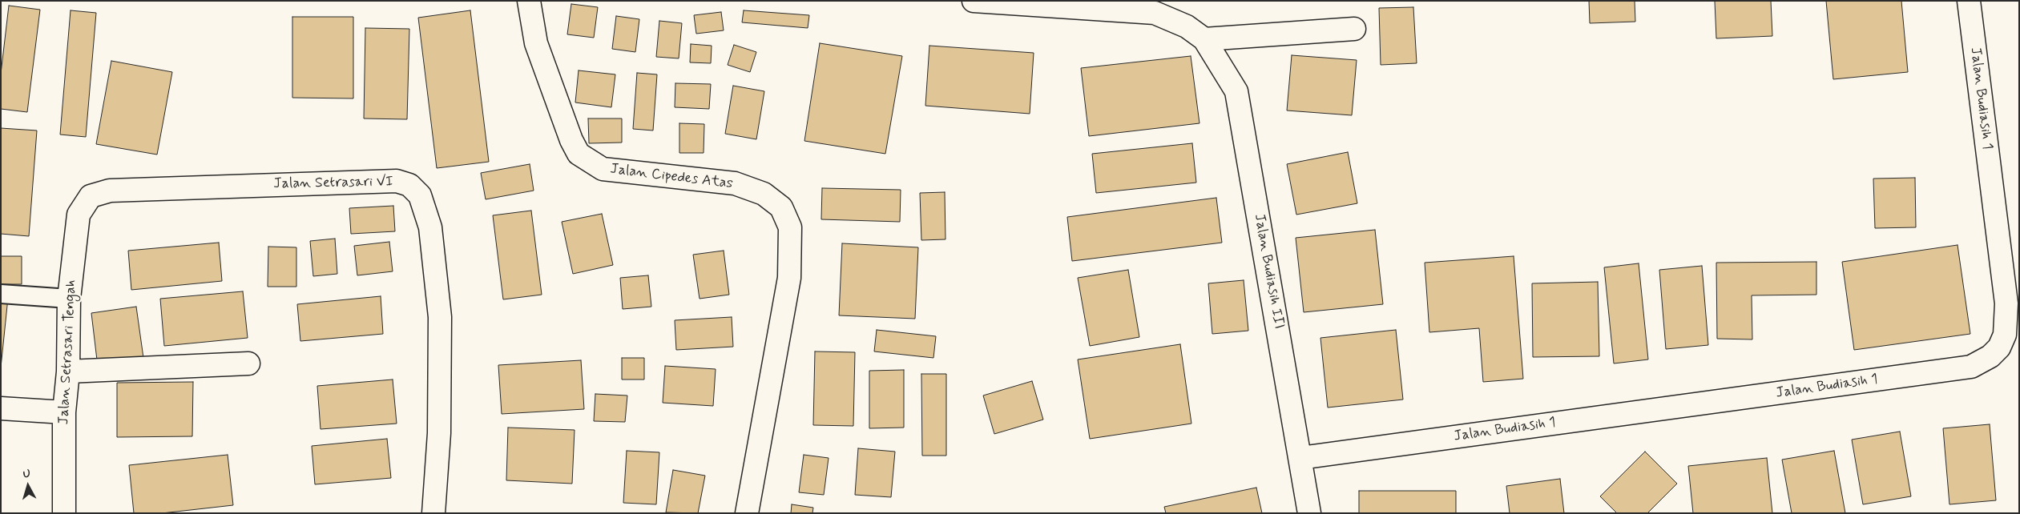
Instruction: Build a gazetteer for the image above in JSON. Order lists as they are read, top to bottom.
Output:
{
  "streets": {
    "street": [
      "Jalan Budiasih 1",
      "Jalan Cipedes Atas",
      "Jalan Setrasari VI",
      "Jalan Budiasih III",
      "Jalan Setrasari Tengah"
    ]
  },
  "crossings": [
    ["Jalan Budiasih 1", "Jalan Budiasih III"],
    ["Jalan Setrasari VI", "Jalan Setrasari Tengah"]
  ],
  "north": "top"
}
